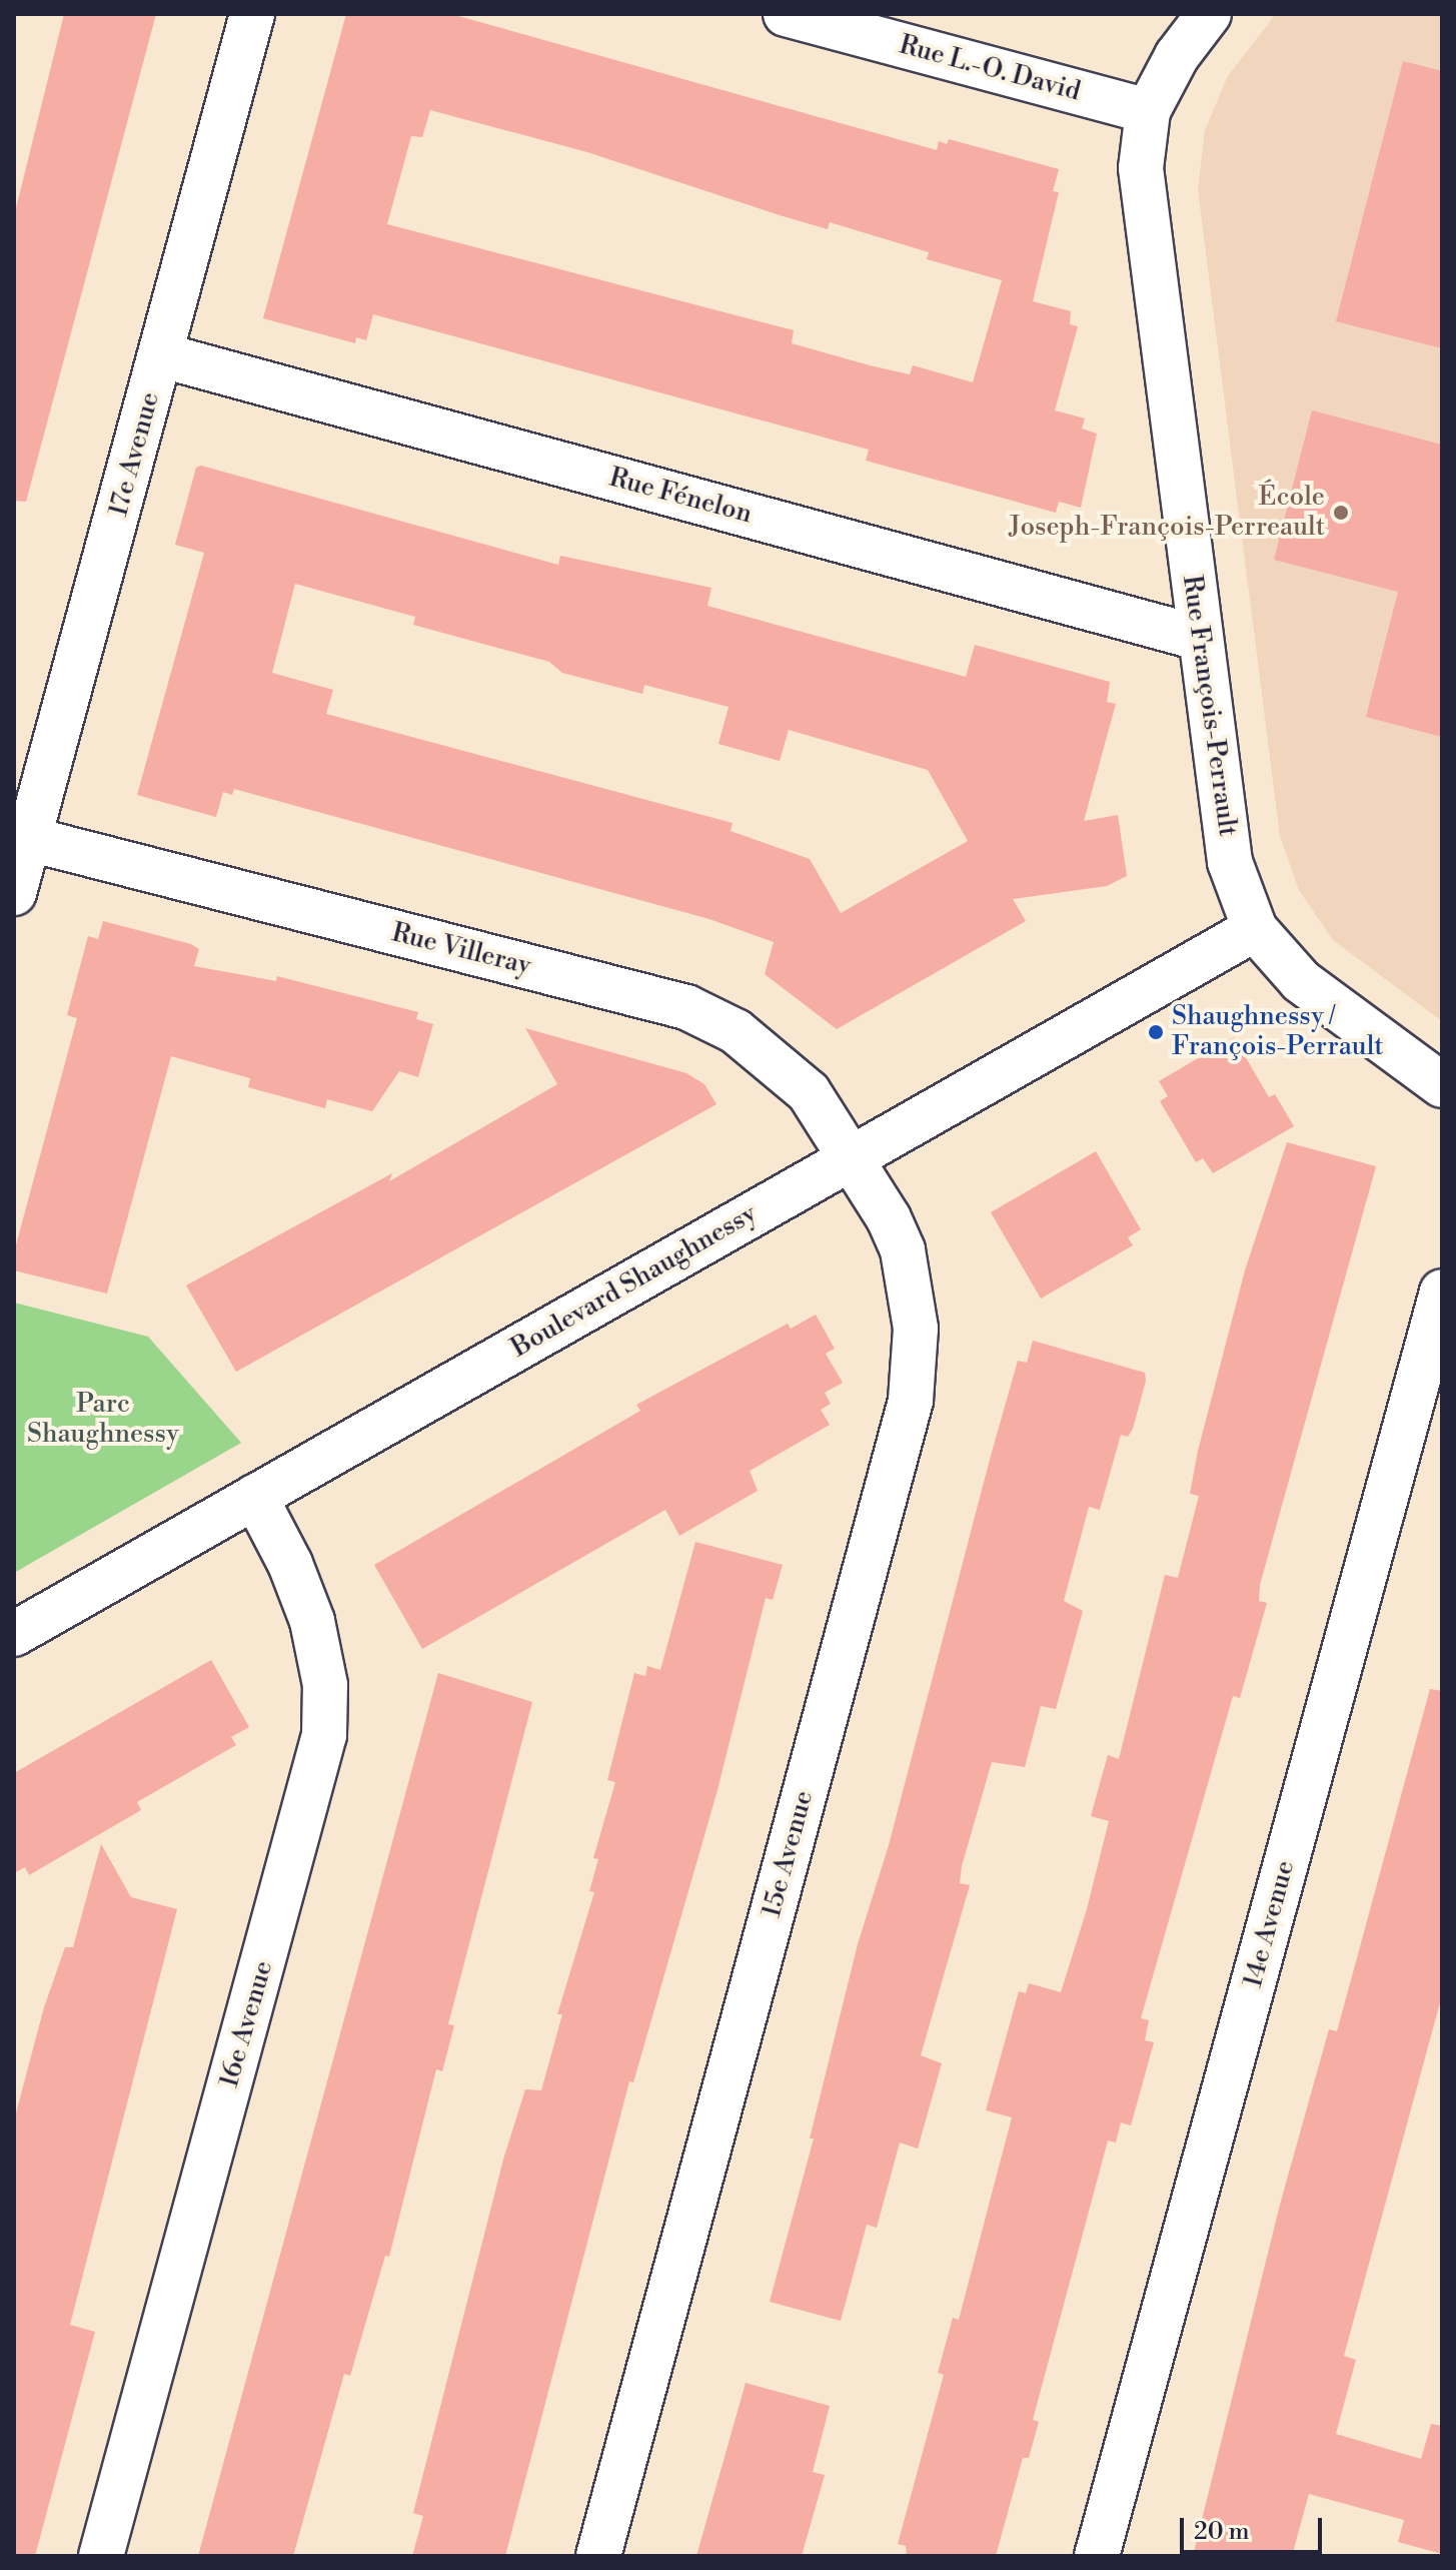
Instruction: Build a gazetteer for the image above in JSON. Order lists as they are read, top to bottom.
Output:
{
  "streets": {
    "street": [
      "Rue L.-O. David",
      "17e Avenue",
      "Rue Fénelon",
      "Rue François-Perrault",
      "Rue Villeray",
      "Boulevard Shaughnessy",
      "15e Avenue",
      "14e Avenue",
      "16e Avenue"
    ]
  },
  "crossings": [
    ["Rue L.-O. David", "Rue François-Perrault"],
    ["17e Avenue", "Rue Fénelon"],
    ["17e Avenue", "Rue Villeray"],
    ["Rue Fénelon", "Rue François-Perrault"],
    ["Rue François-Perrault", "Boulevard Shaughnessy"],
    ["Rue Villeray", "Boulevard Shaughnessy"],
    ["Rue Villeray", "15e Avenue"],
    ["Boulevard Shaughnessy", "15e Avenue"],
    ["Boulevard Shaughnessy", "16e Avenue"]
  ],
  "parks": ["Parc Shaughnessy"],
  "places": ["École Joseph-François-Perreault", "Shaughnessy / François-Perrault"],
  "scale_bar": "20 m"
}
